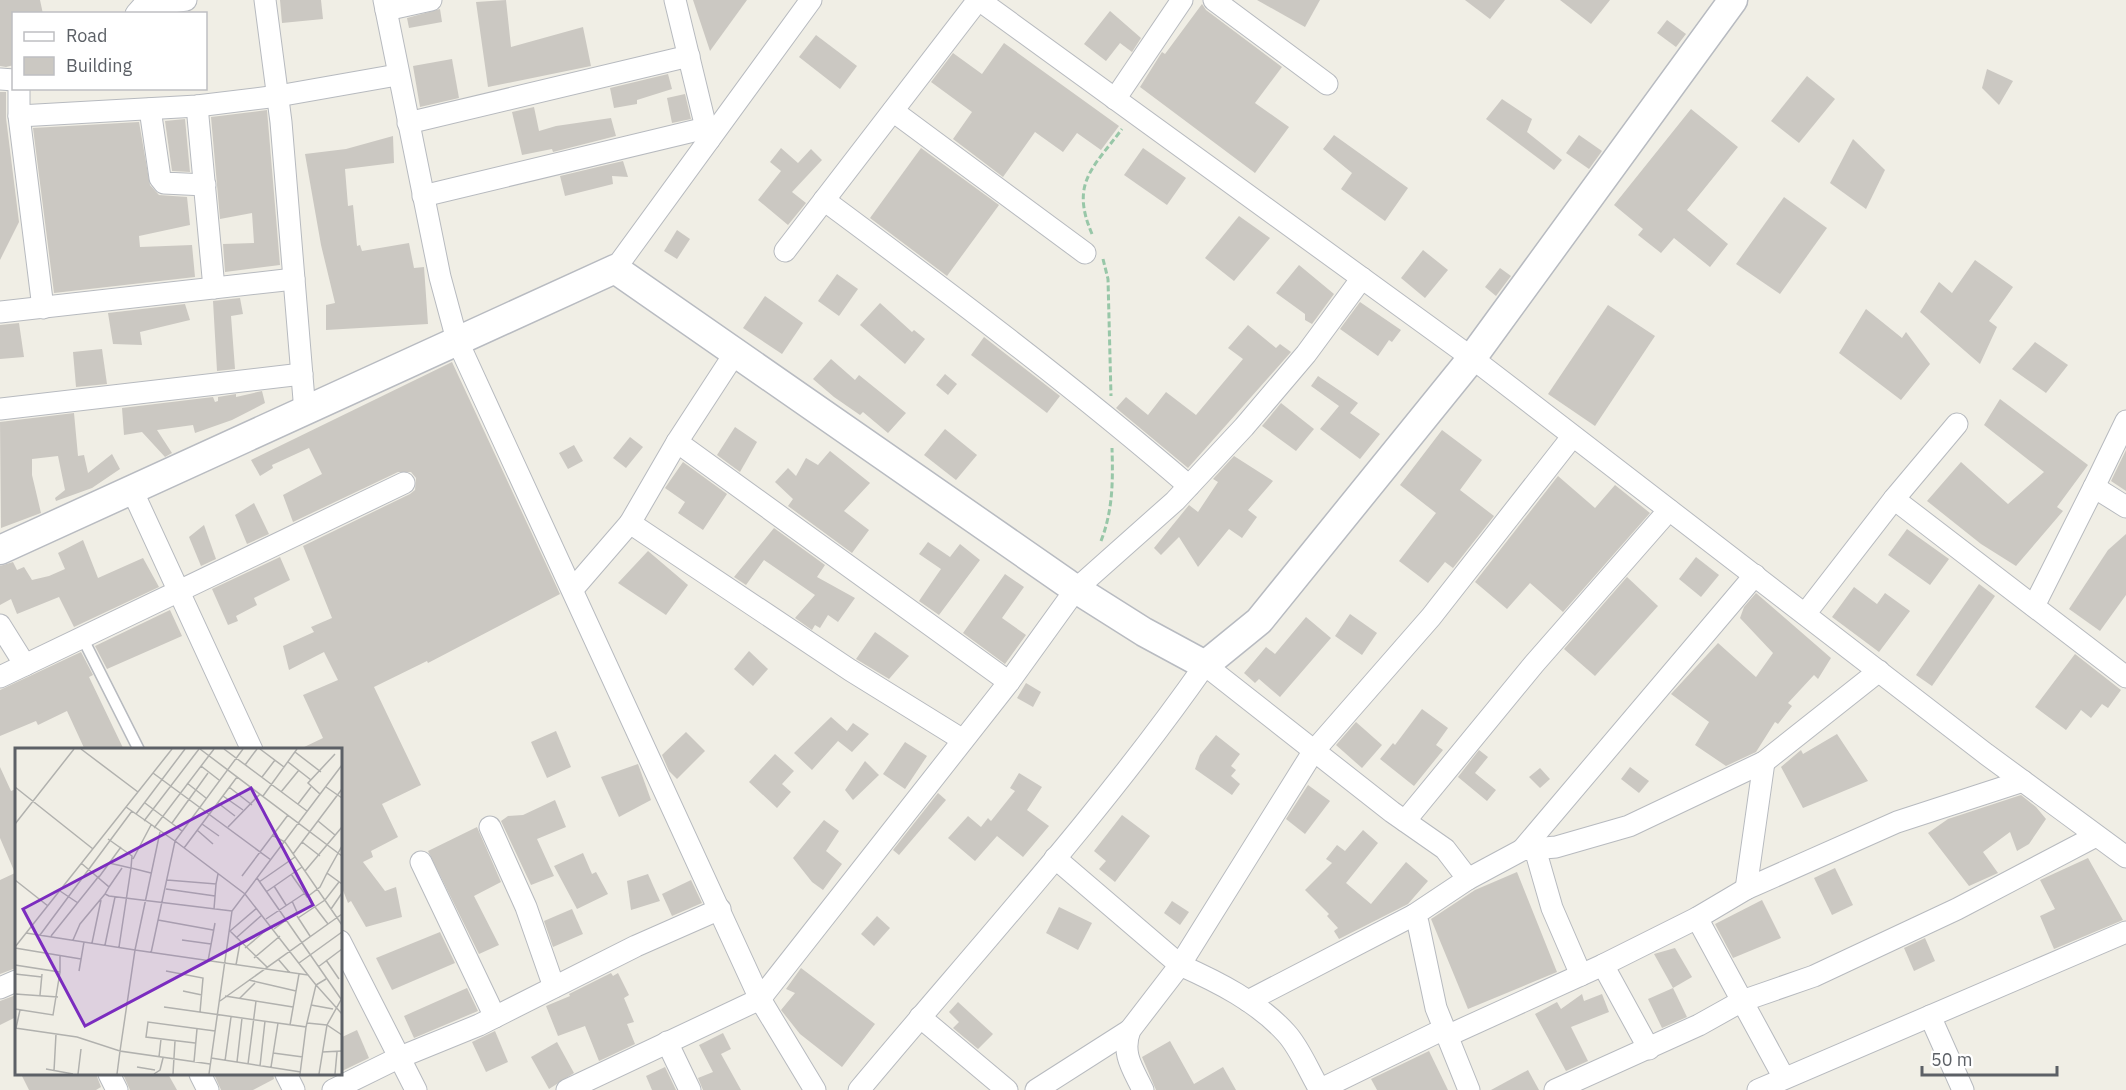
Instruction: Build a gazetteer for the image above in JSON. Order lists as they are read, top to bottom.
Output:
{
  "legend": ["Road", "Building"],
  "scale_bar": "50 m"
}
